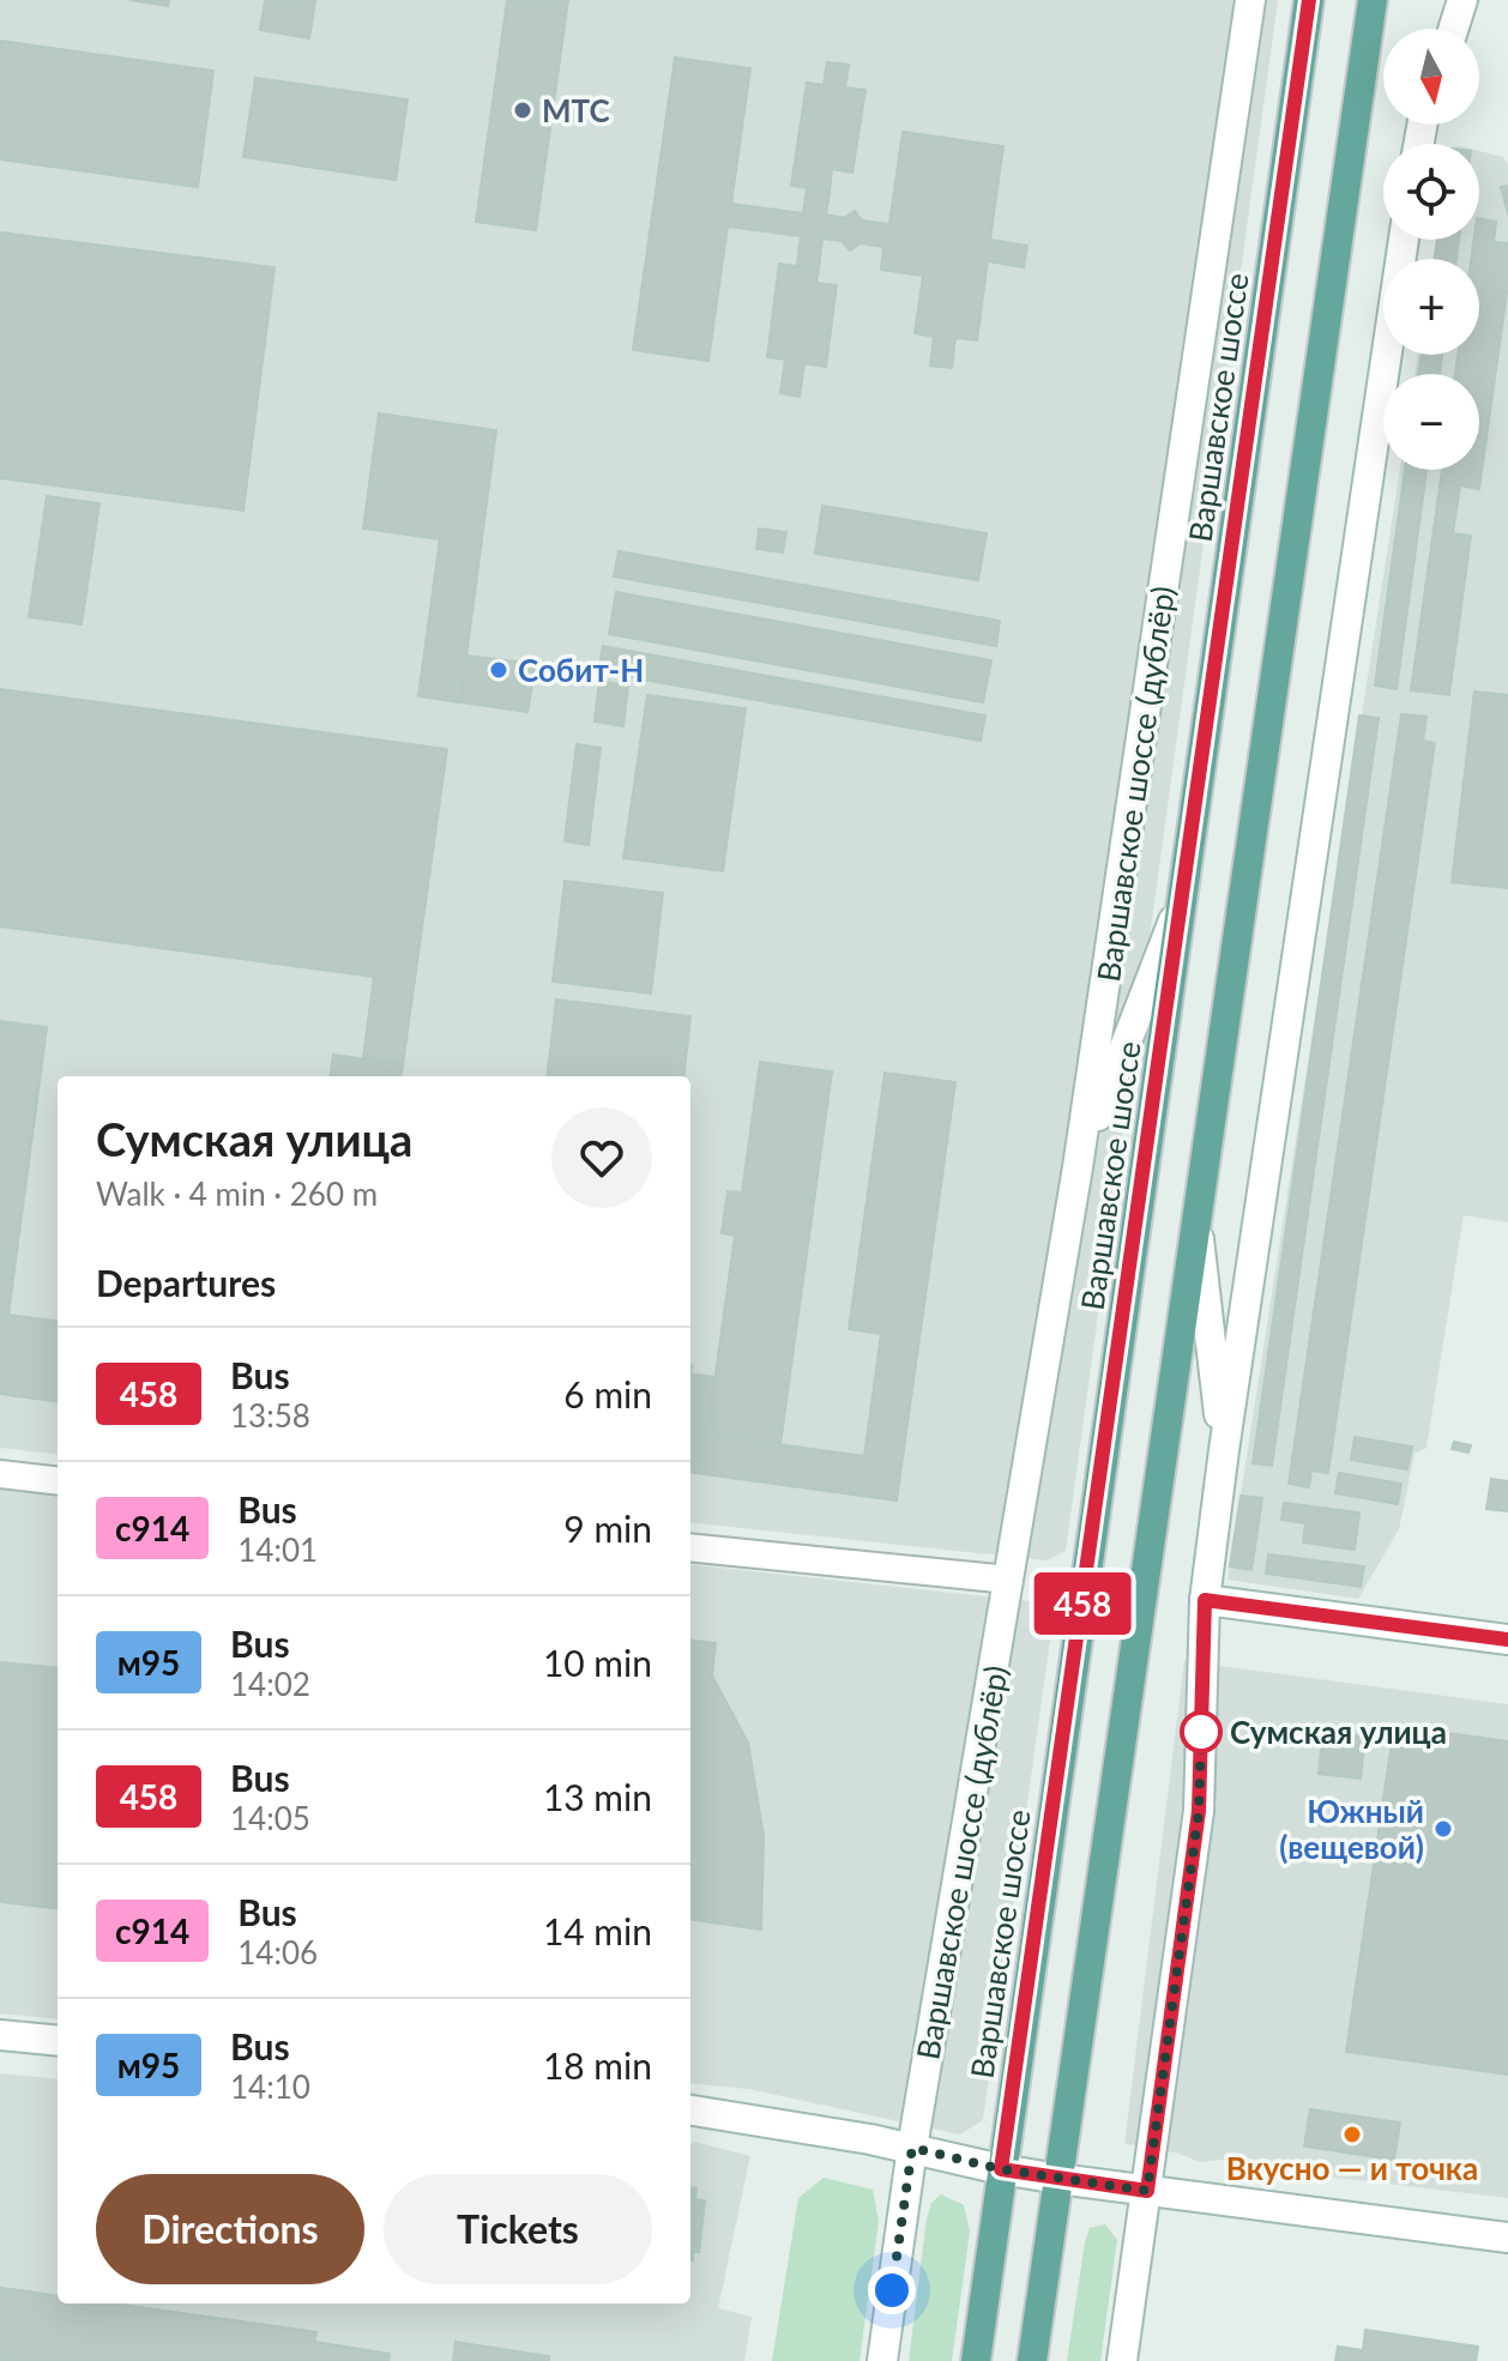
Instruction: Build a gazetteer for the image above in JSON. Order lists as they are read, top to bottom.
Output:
{
  "streets": {
    "main road": ["Варшавское шоссе", "Варшавское шоссе (дублёр)"]
  },
  "places": [
    "МТС",
    "Собит-Н",
    "Сумская улица",
    "Южный (вещевой)",
    "Вкусно — и точка"
  ],
  "lines": ["bus line 458"],
  "north": "bottom",
  "page": {
    "on_map": "458",
    "map_buttons": ["+", "−"],
    "heading": [
      ["Сумская улица", "Walk · 4 min · 260 m"],
      "Departures"
    ],
    "list": [
      {
        "mark": "458",
        "name": "Bus",
        "note": "13:58",
        "value": "6 min"
      },
      {
        "mark": "с914",
        "name": "Bus",
        "note": "14:01",
        "value": "9 min"
      },
      {
        "mark": "м95",
        "name": "Bus",
        "note": "14:02",
        "value": "10 min"
      },
      {
        "mark": "458",
        "name": "Bus",
        "note": "14:05",
        "value": "13 min"
      },
      {
        "mark": "с914",
        "name": "Bus",
        "note": "14:06",
        "value": "14 min"
      },
      {
        "mark": "м95",
        "name": "Bus",
        "note": "14:10",
        "value": "18 min"
      }
    ],
    "buttons": ["Directions", "Tickets"]
  }
}
